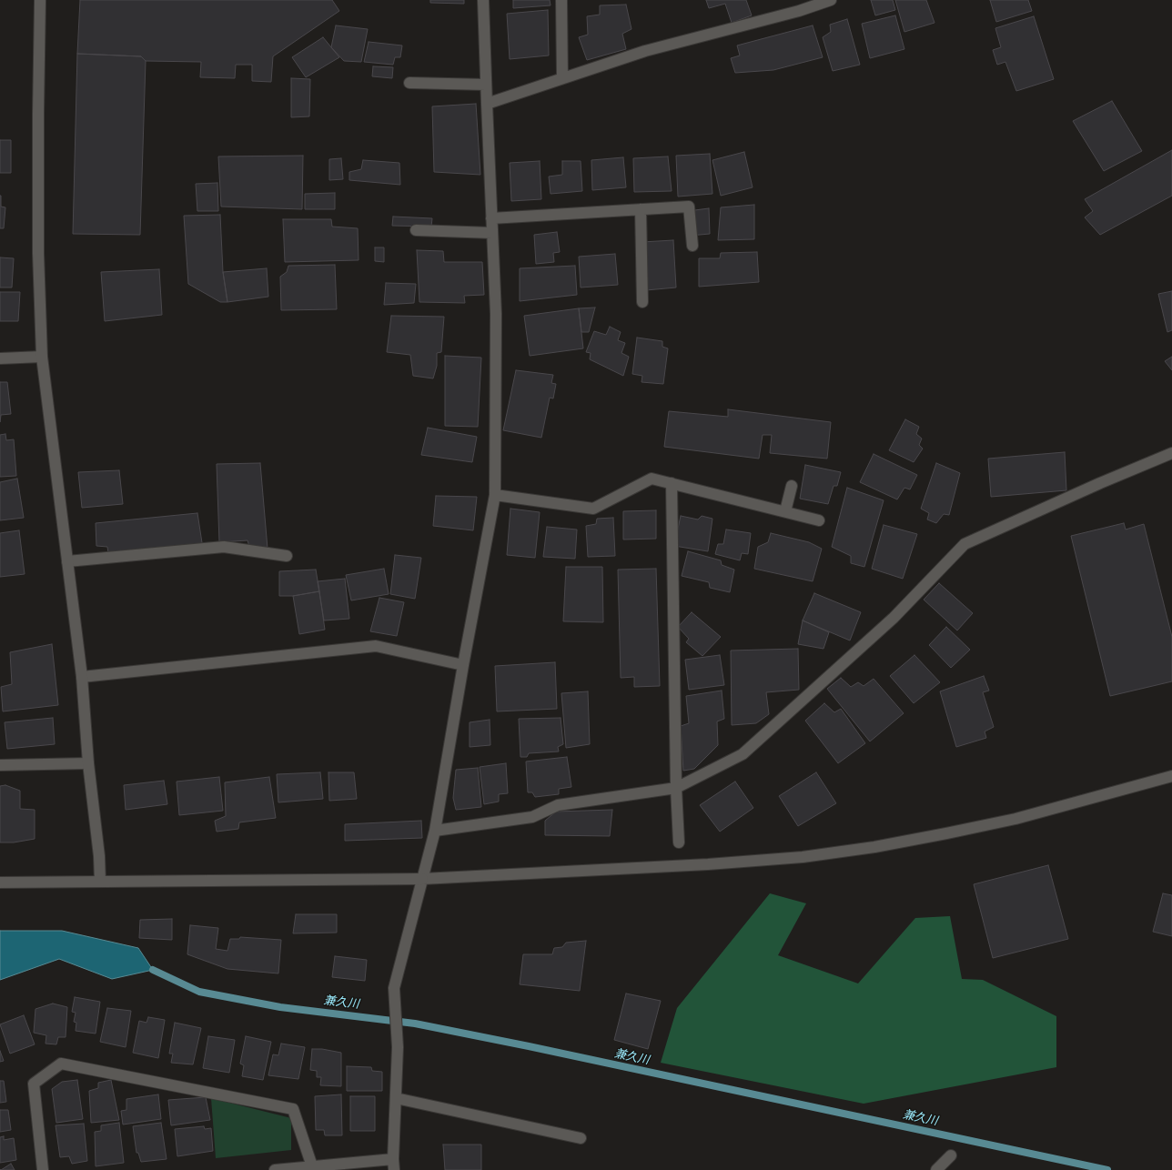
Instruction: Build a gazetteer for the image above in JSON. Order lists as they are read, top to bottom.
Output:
{
  "water": ["兼久川"]
}
